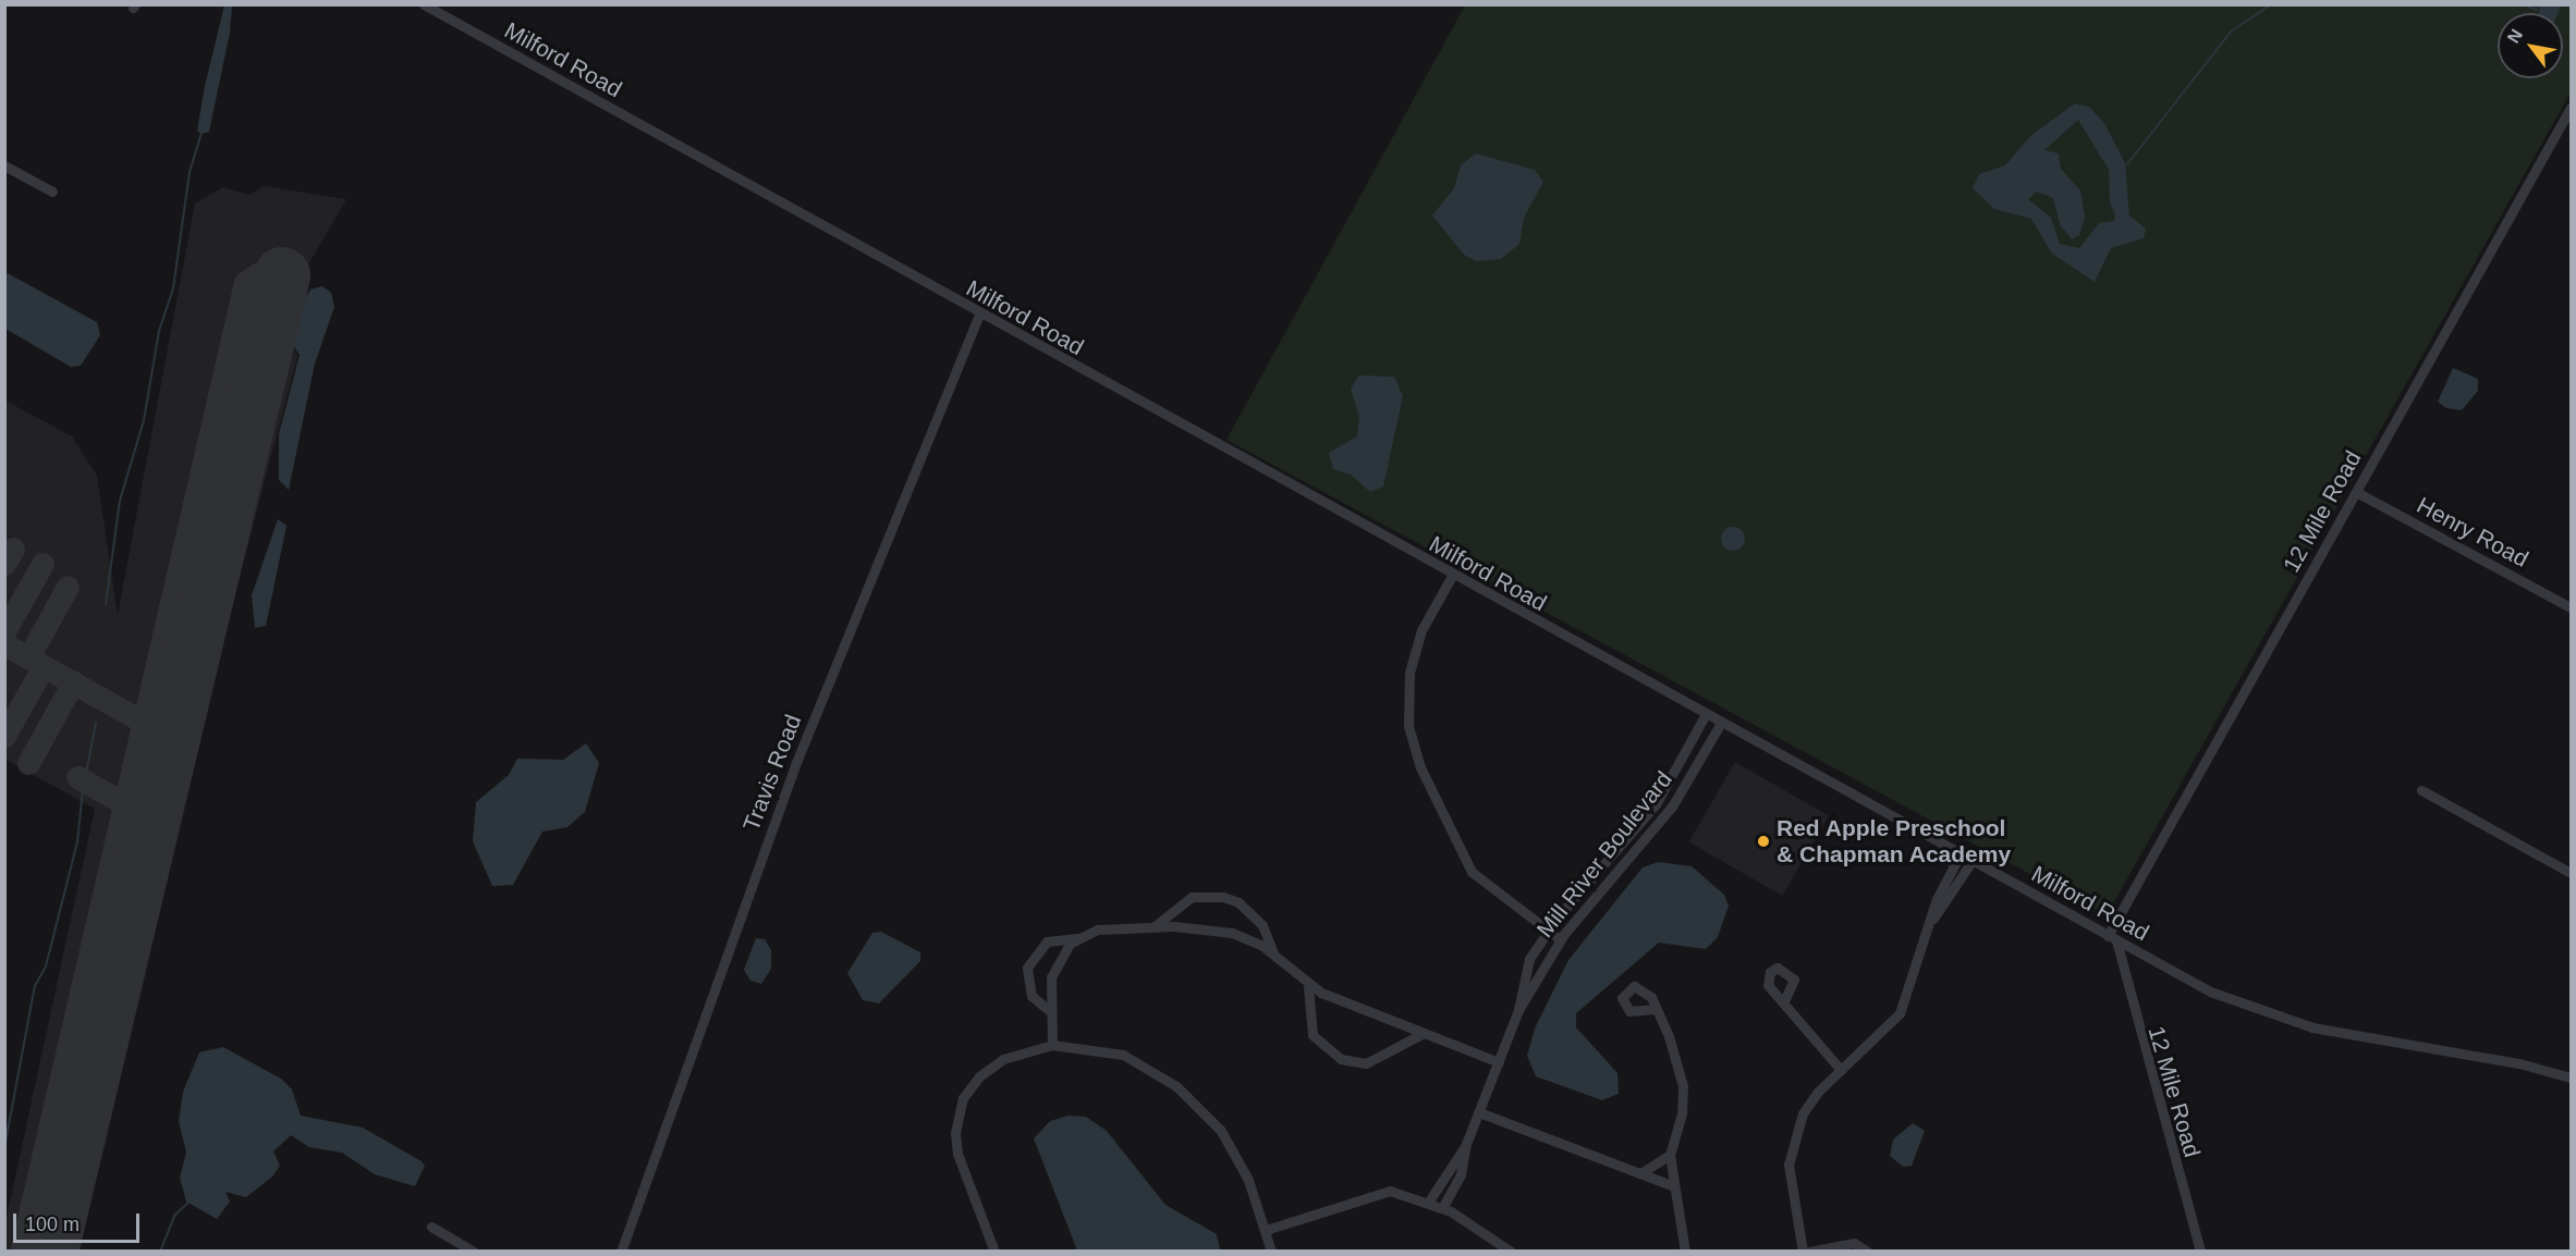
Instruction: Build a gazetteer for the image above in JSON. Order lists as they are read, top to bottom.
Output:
{
  "streets": {
    "street": [
      "Milford Road",
      "12 Mile Road",
      "Henry Road",
      "Travis Road",
      "Mill River Boulevard"
    ]
  },
  "crossings": [
    ["Milford Road", "12 Mile Road"],
    ["Milford Road", "Travis Road"],
    ["Milford Road", "Mill River Boulevard"],
    ["12 Mile Road", "Henry Road"]
  ],
  "places": ["Red Apple Preschool & Chapman Academy"],
  "scale_bar": "100 m",
  "north": "top left"
}
